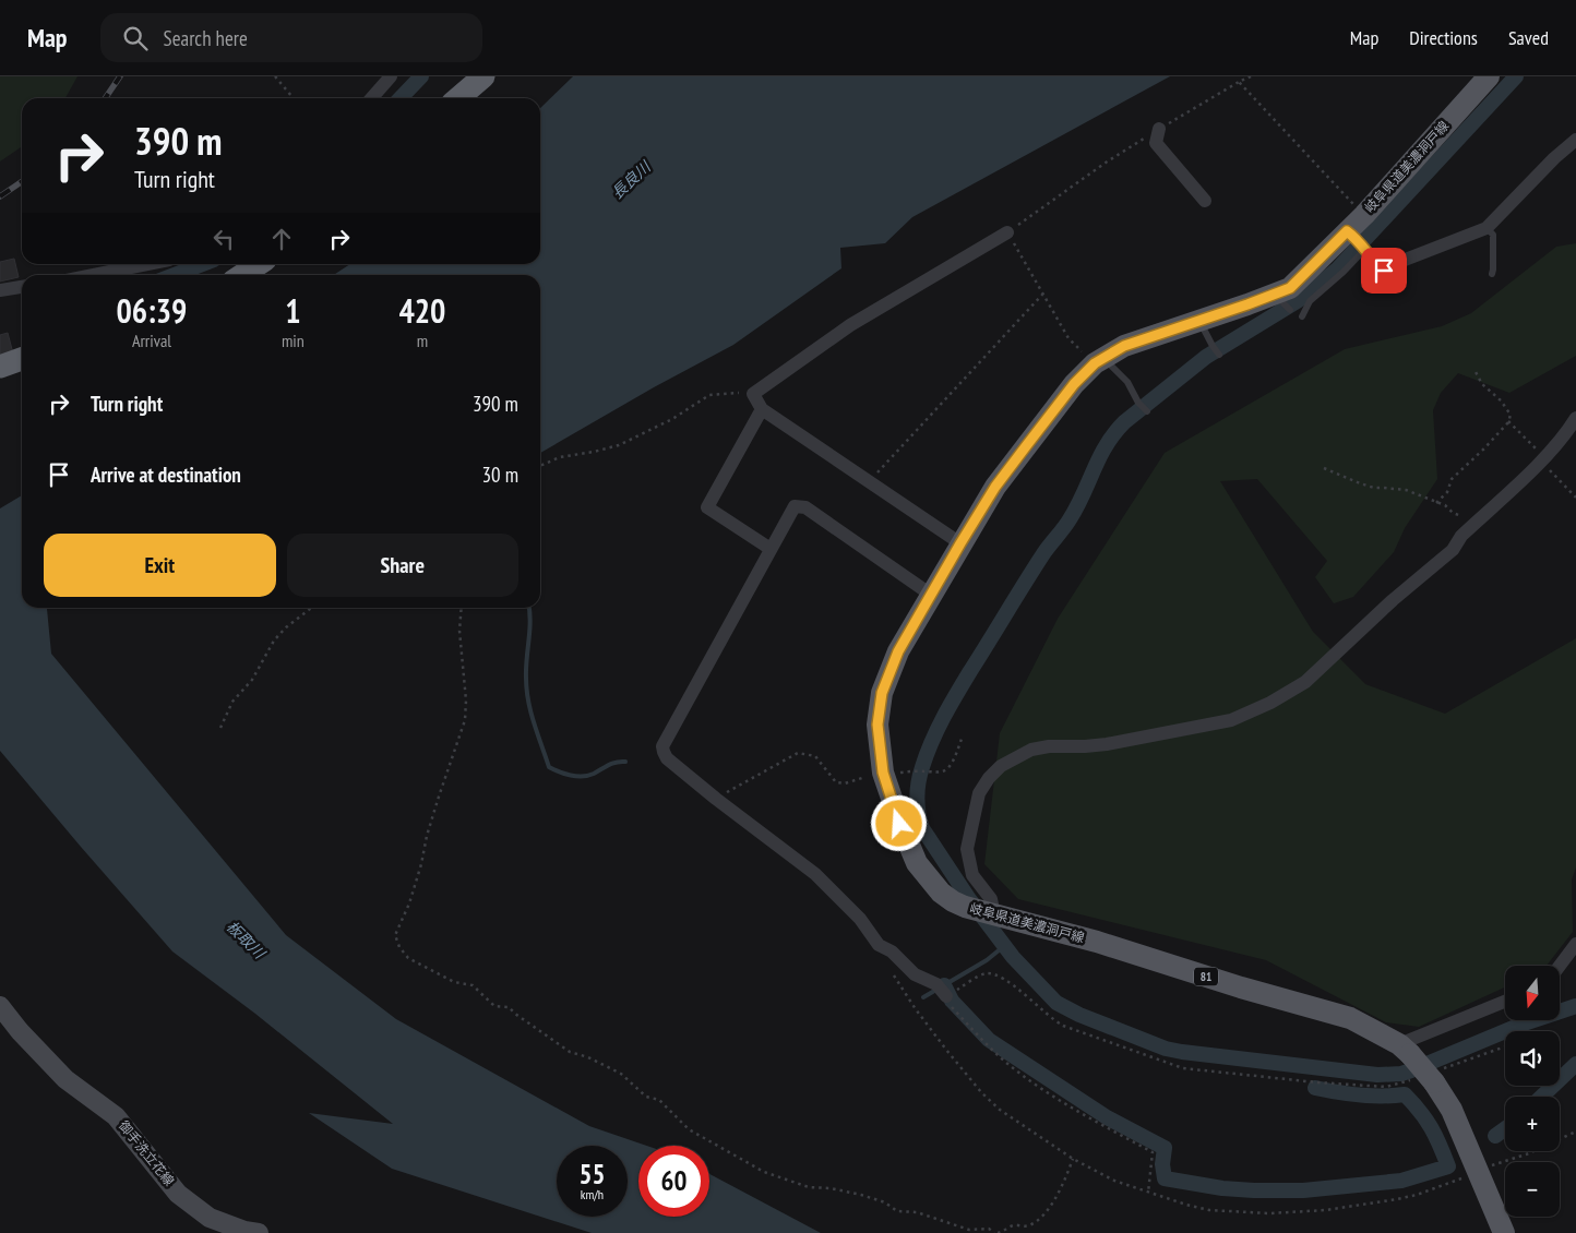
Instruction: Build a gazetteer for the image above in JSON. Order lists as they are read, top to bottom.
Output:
{
  "streets": {
    "main road": ["岐阜県道美濃洞戸線", "81", "御手洗立花線"]
  },
  "crossings": [
    ["岐阜県道美濃洞戸線", "81"]
  ],
  "water": ["長良川", "板取川"],
  "north": "bottom",
  "page": {
    "header": "Map",
    "search": "Search here",
    "nav": ["Map", "Directions", "Saved"],
    "turn": ["390 m", "Turn right"],
    "eta": [
      "06:39",
      "Arrival",
      "1",
      "min",
      "420",
      "m"
    ],
    "list": [
      {
        "name": "Turn right",
        "value": "390 m"
      },
      {
        "name": "Arrive at destination",
        "value": "30 m"
      }
    ],
    "buttons": ["Exit", "Share"],
    "map_buttons": ["+", "−"],
    "speed": "55 km/h",
    "limit": "60"
  }
}
